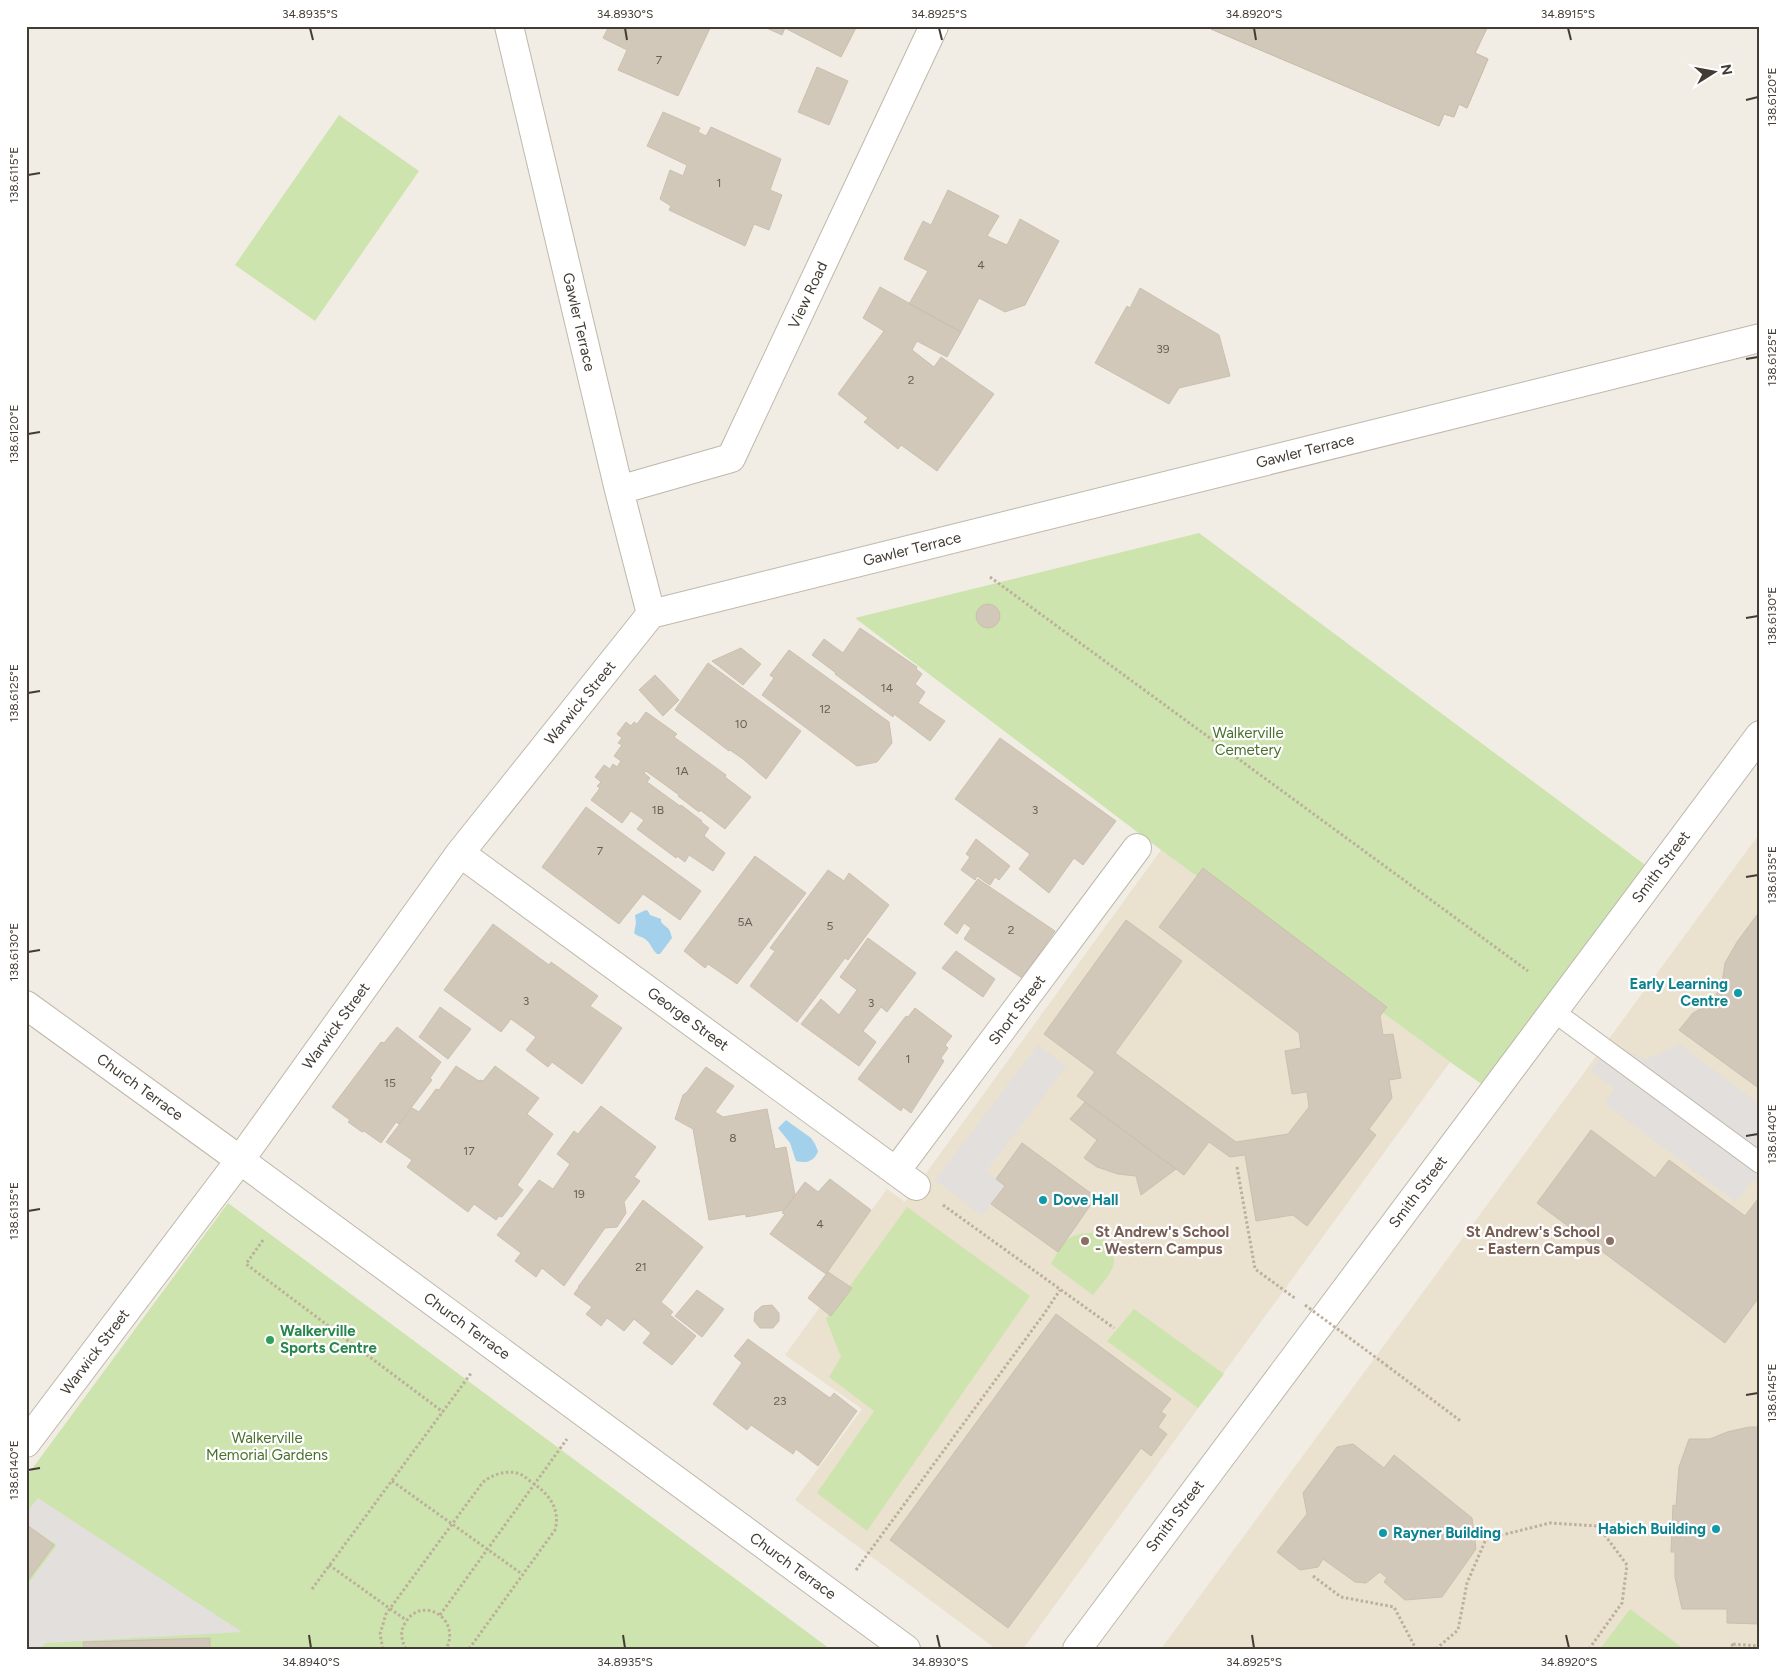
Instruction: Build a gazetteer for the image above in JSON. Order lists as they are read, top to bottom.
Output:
{
  "streets": {
    "street": [
      "View Road",
      "Gawler Terrace",
      "Warwick Street",
      "Smith Street",
      "Short Street",
      "George Street",
      "Church Terrace"
    ]
  },
  "crossings": [
    ["View Road", "Gawler Terrace"],
    ["Gawler Terrace", "Warwick Street"],
    ["Warwick Street", "George Street"],
    ["Warwick Street", "Church Terrace"],
    ["Short Street", "George Street"]
  ],
  "parks": ["Walkerville Cemetery", "Walkerville Memorial Gardens"],
  "places": [
    "Early Learning Centre",
    "Dove Hall",
    "St Andrew's School - Western Campus",
    "St Andrew's School - Eastern Campus",
    "Walkerville Sports Centre",
    "Habich Building",
    "Rayner Building"
  ],
  "house_numbers": [
    "7",
    "1",
    "4",
    "39",
    "2",
    "14",
    "12",
    "10",
    "1A",
    "1B",
    "3",
    "7",
    "5A",
    "5",
    "2",
    "3",
    "3",
    "1",
    "15",
    "8",
    "17",
    "19",
    "4",
    "21",
    "23"
  ],
  "north": "right",
  "coordinates": [
    "34.8935°S",
    "34.8930°S",
    "34.8925°S",
    "34.8920°S",
    "34.8915°S",
    "138.6120°E",
    "138.6115°E",
    "138.6125°E",
    "138.6130°E",
    "138.6135°E",
    "138.6140°E",
    "138.6145°E",
    "34.8940°S"
  ]
}
